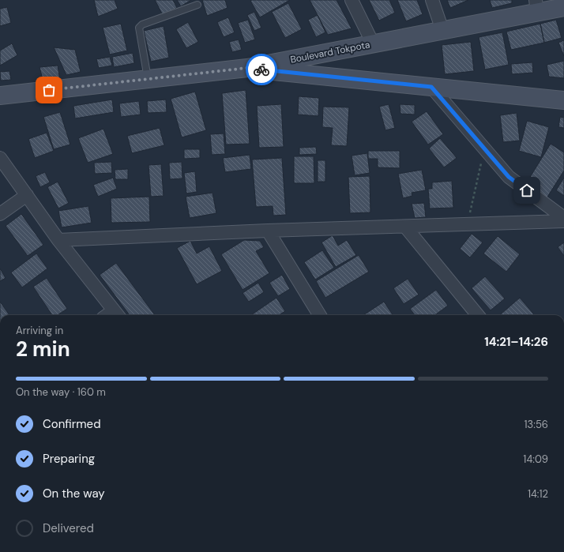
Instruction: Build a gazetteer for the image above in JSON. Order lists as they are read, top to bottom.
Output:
{
  "streets": {
    "street": ["Boulevard Tokpota"]
  },
  "page": {
    "heading": ["2 min", "Arriving in", "14:21–14:26"],
    "bar": "On the way · 160 m",
    "list": [
      ["Confirmed", "13:56"],
      ["Preparing", "14:09"],
      ["On the way", "14:12"],
      "Delivered"
    ]
  }
}
